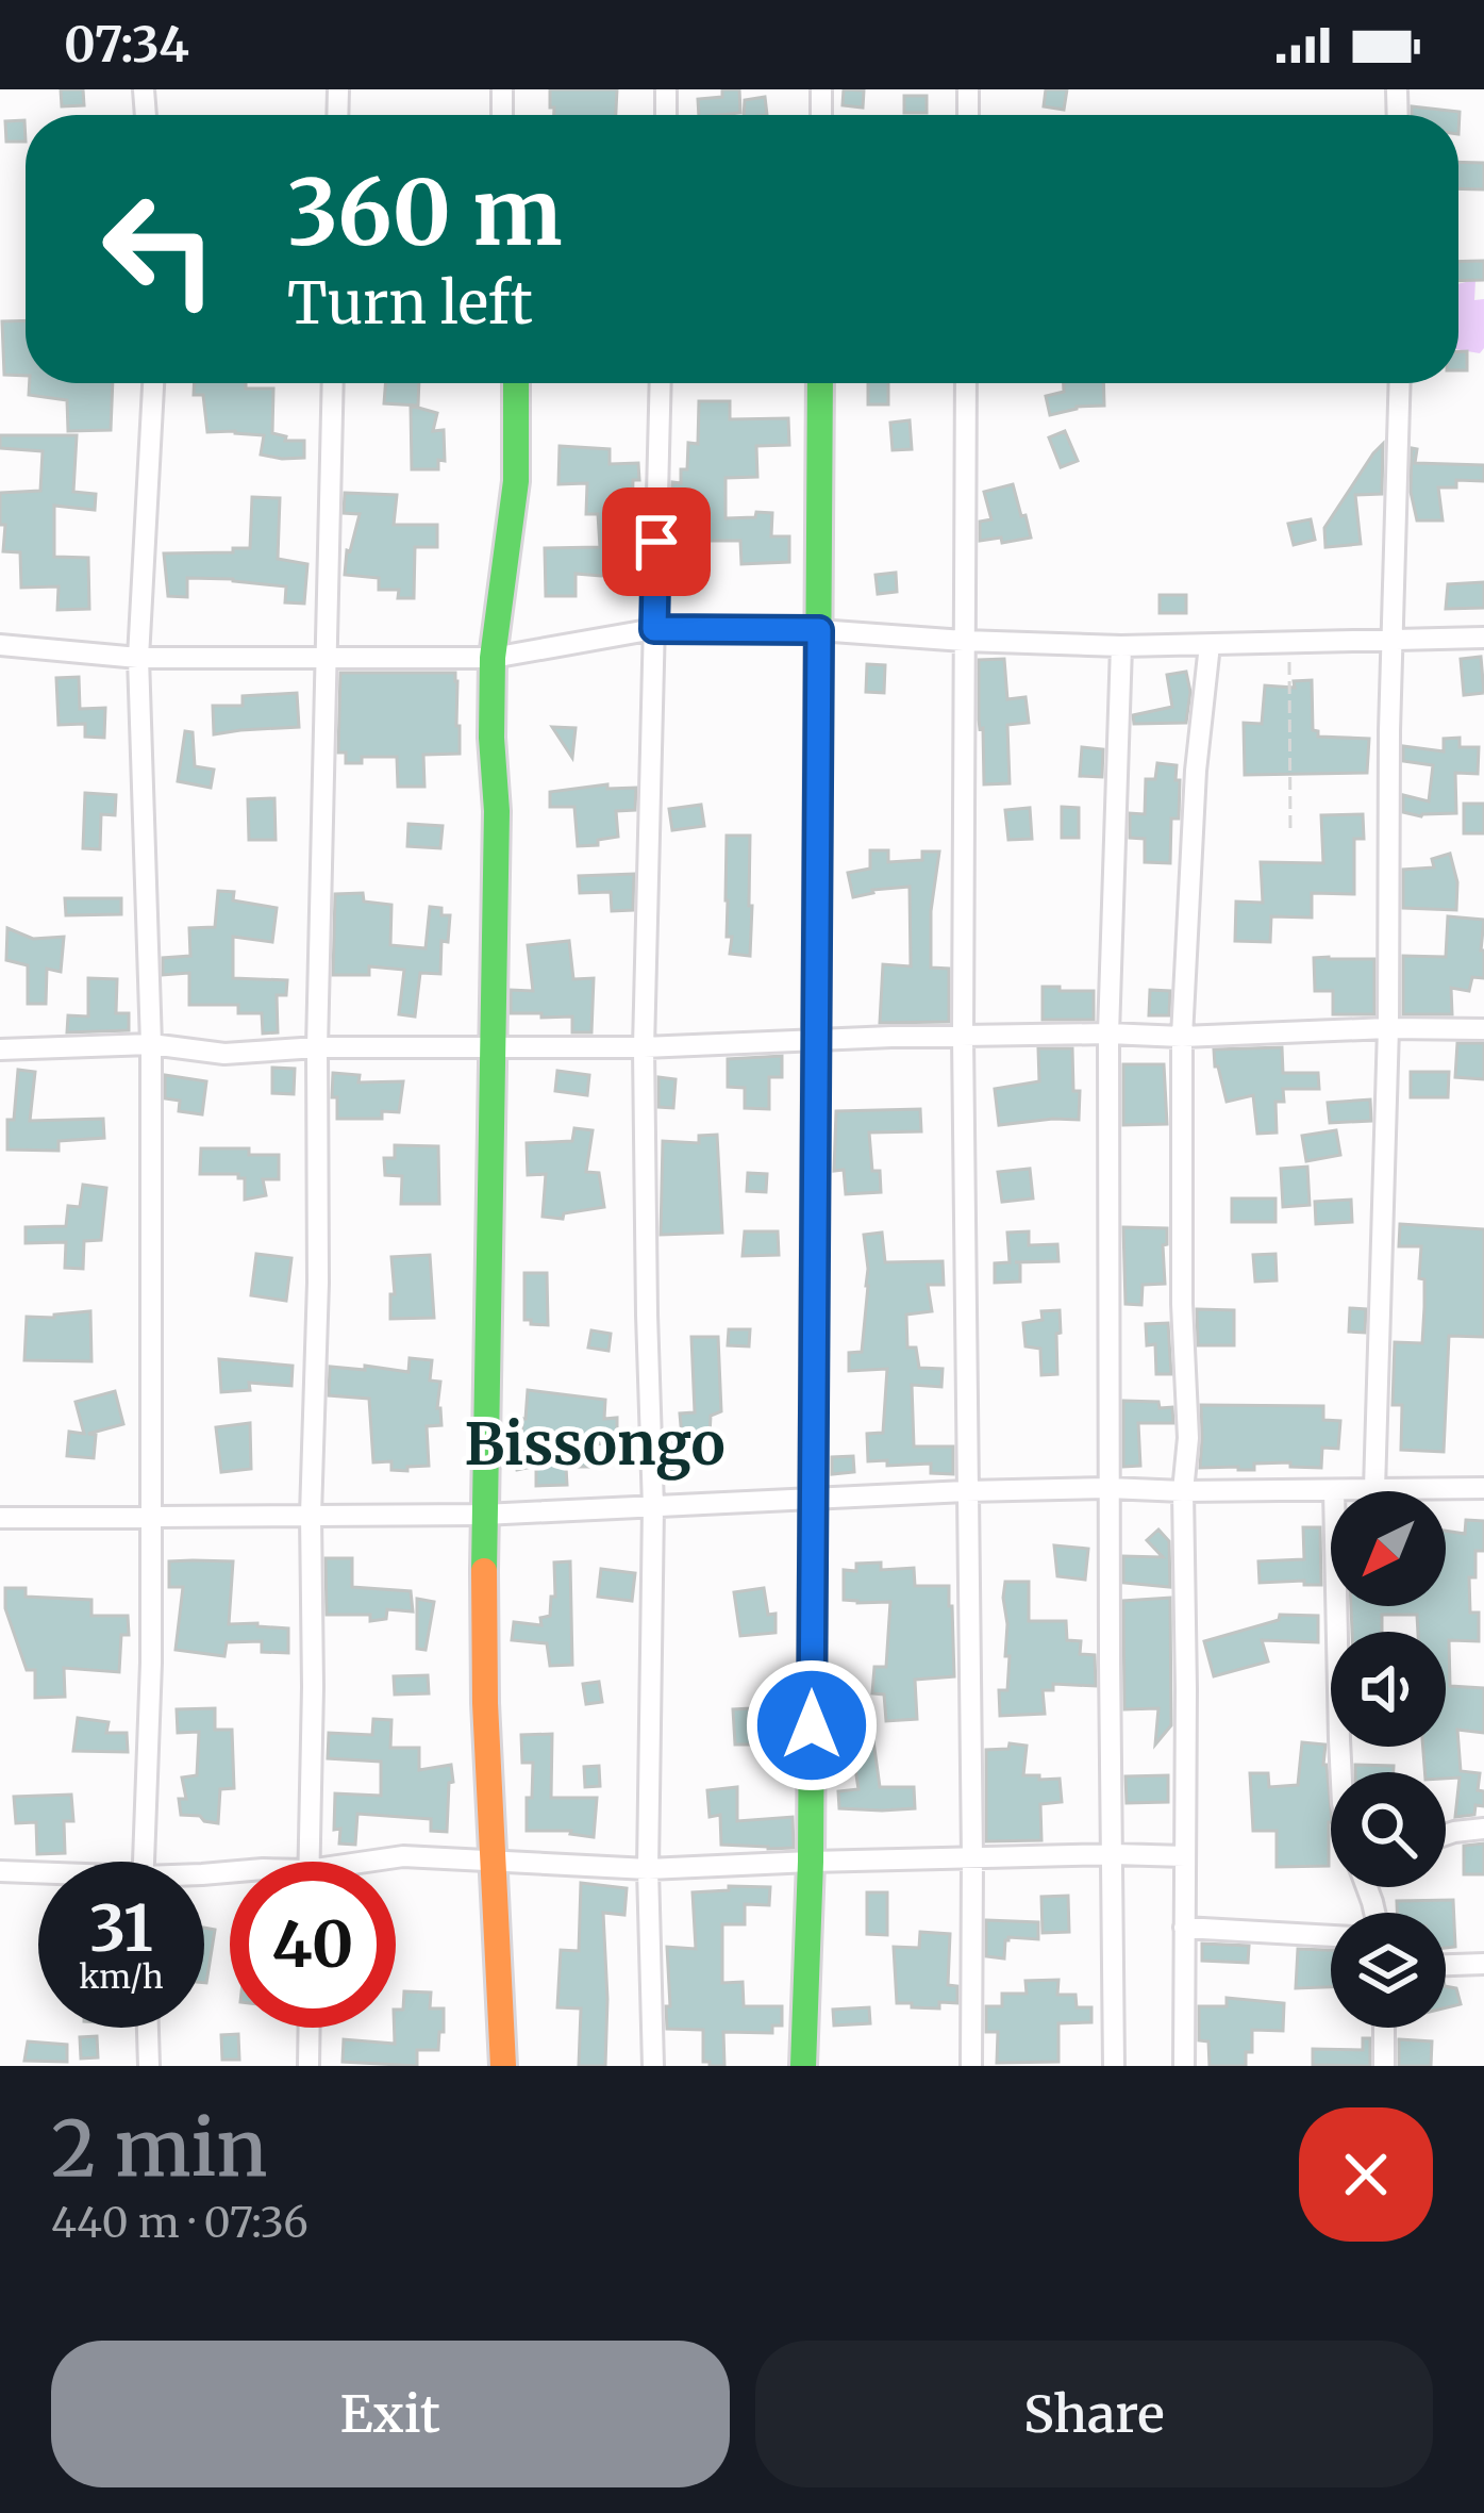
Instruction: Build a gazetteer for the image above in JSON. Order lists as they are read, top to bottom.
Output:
{
  "districts": ["Bissongo"],
  "north": "bottom left",
  "page": {
    "status": "07:34",
    "turn": ["360 m", "Turn left"],
    "speed": "31 km/h",
    "limit": "40",
    "heading": ["2 min", "440 m · 07:36"],
    "buttons": ["Exit", "Share"]
  }
}
